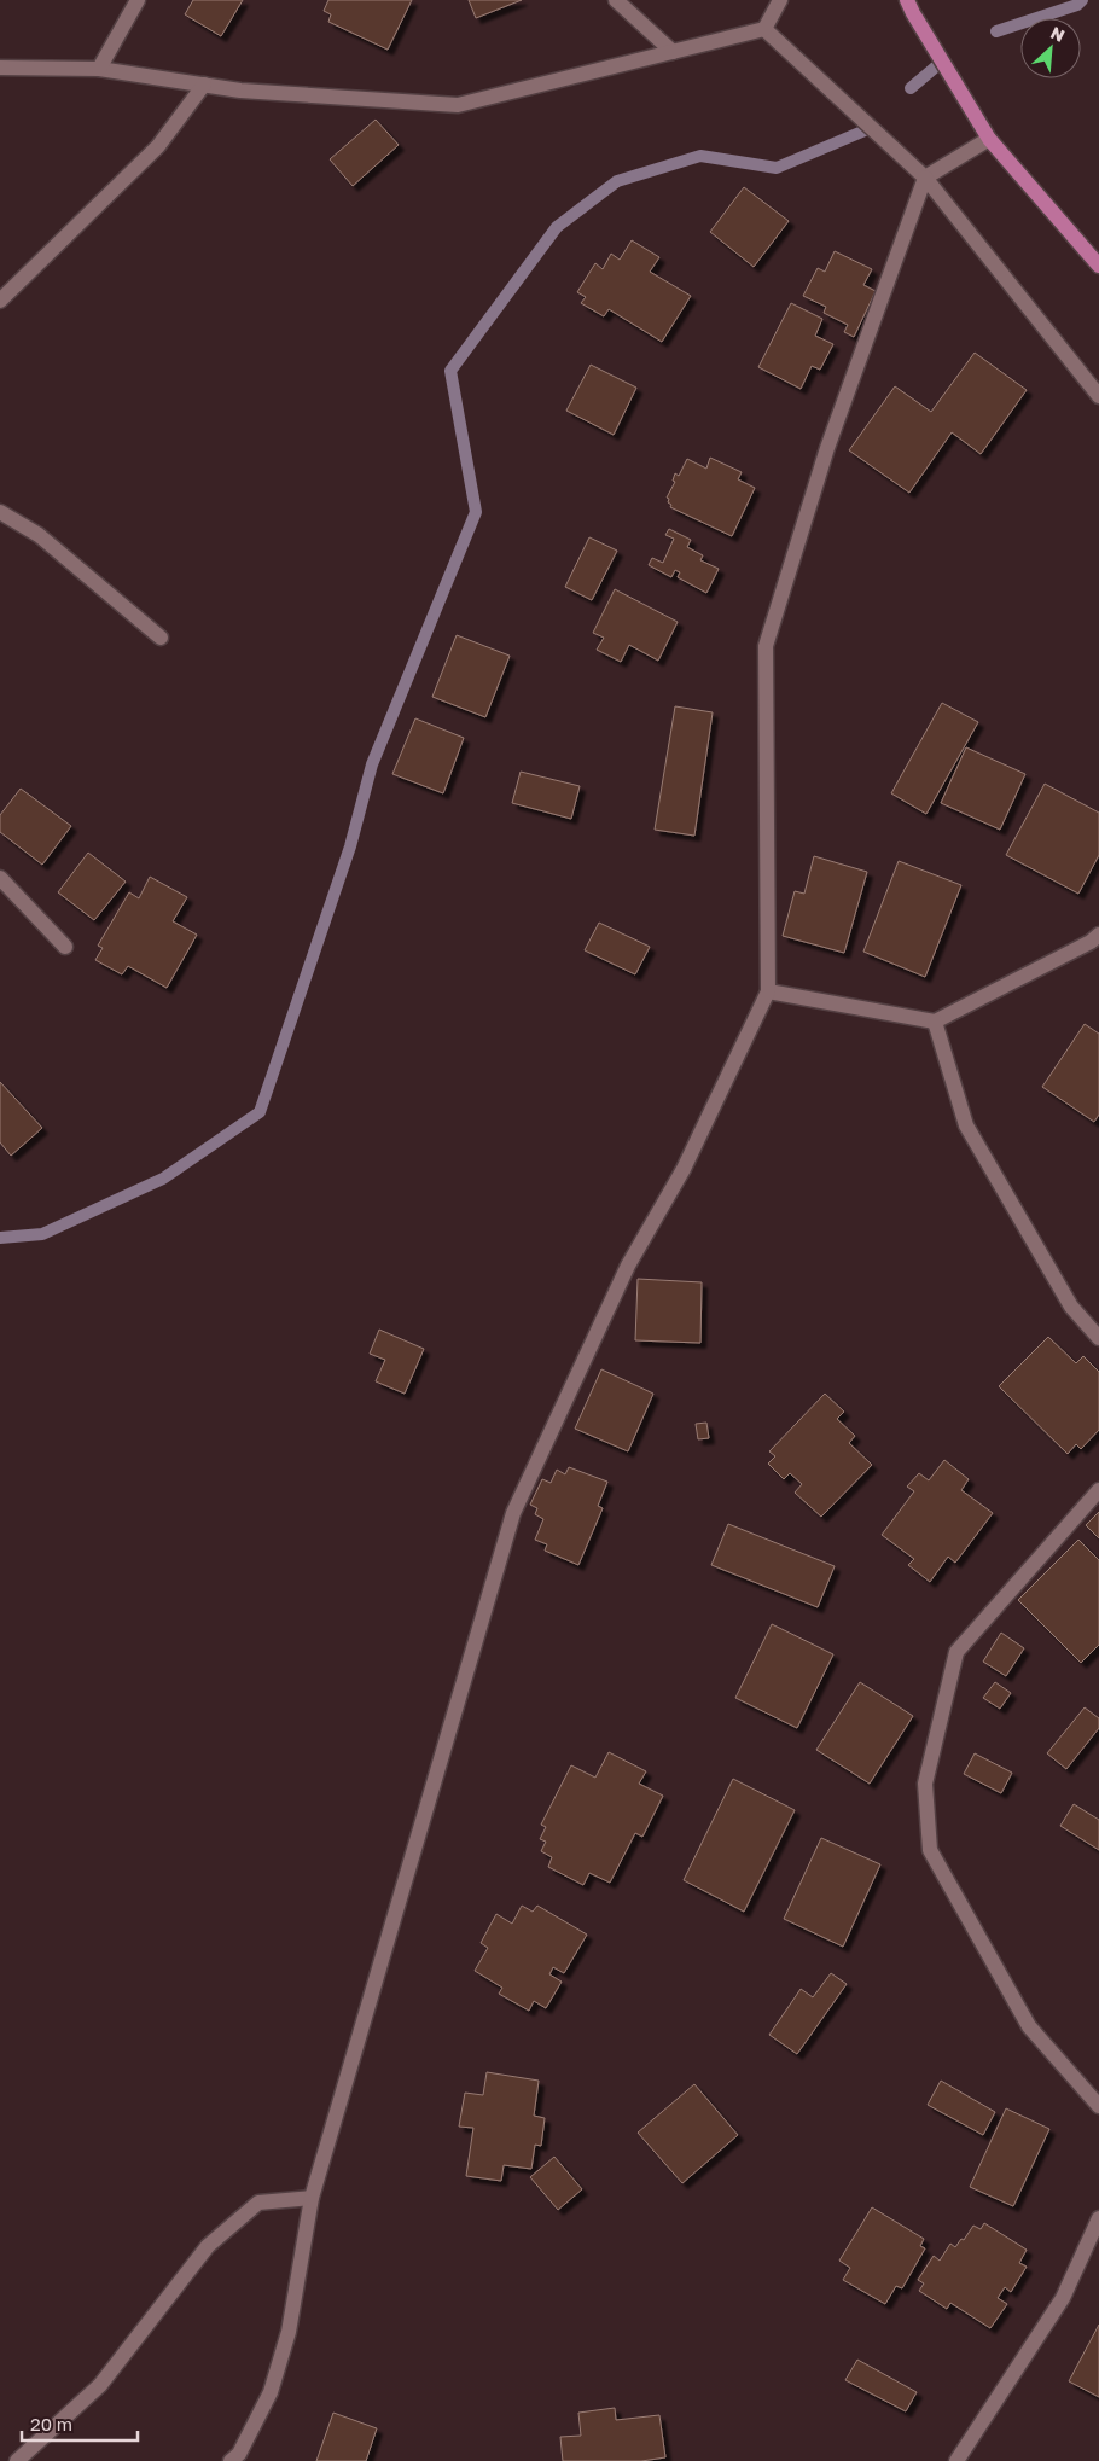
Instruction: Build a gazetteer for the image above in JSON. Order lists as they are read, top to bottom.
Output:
{
  "scale_bar": "20 m",
  "north": "top right"
}
